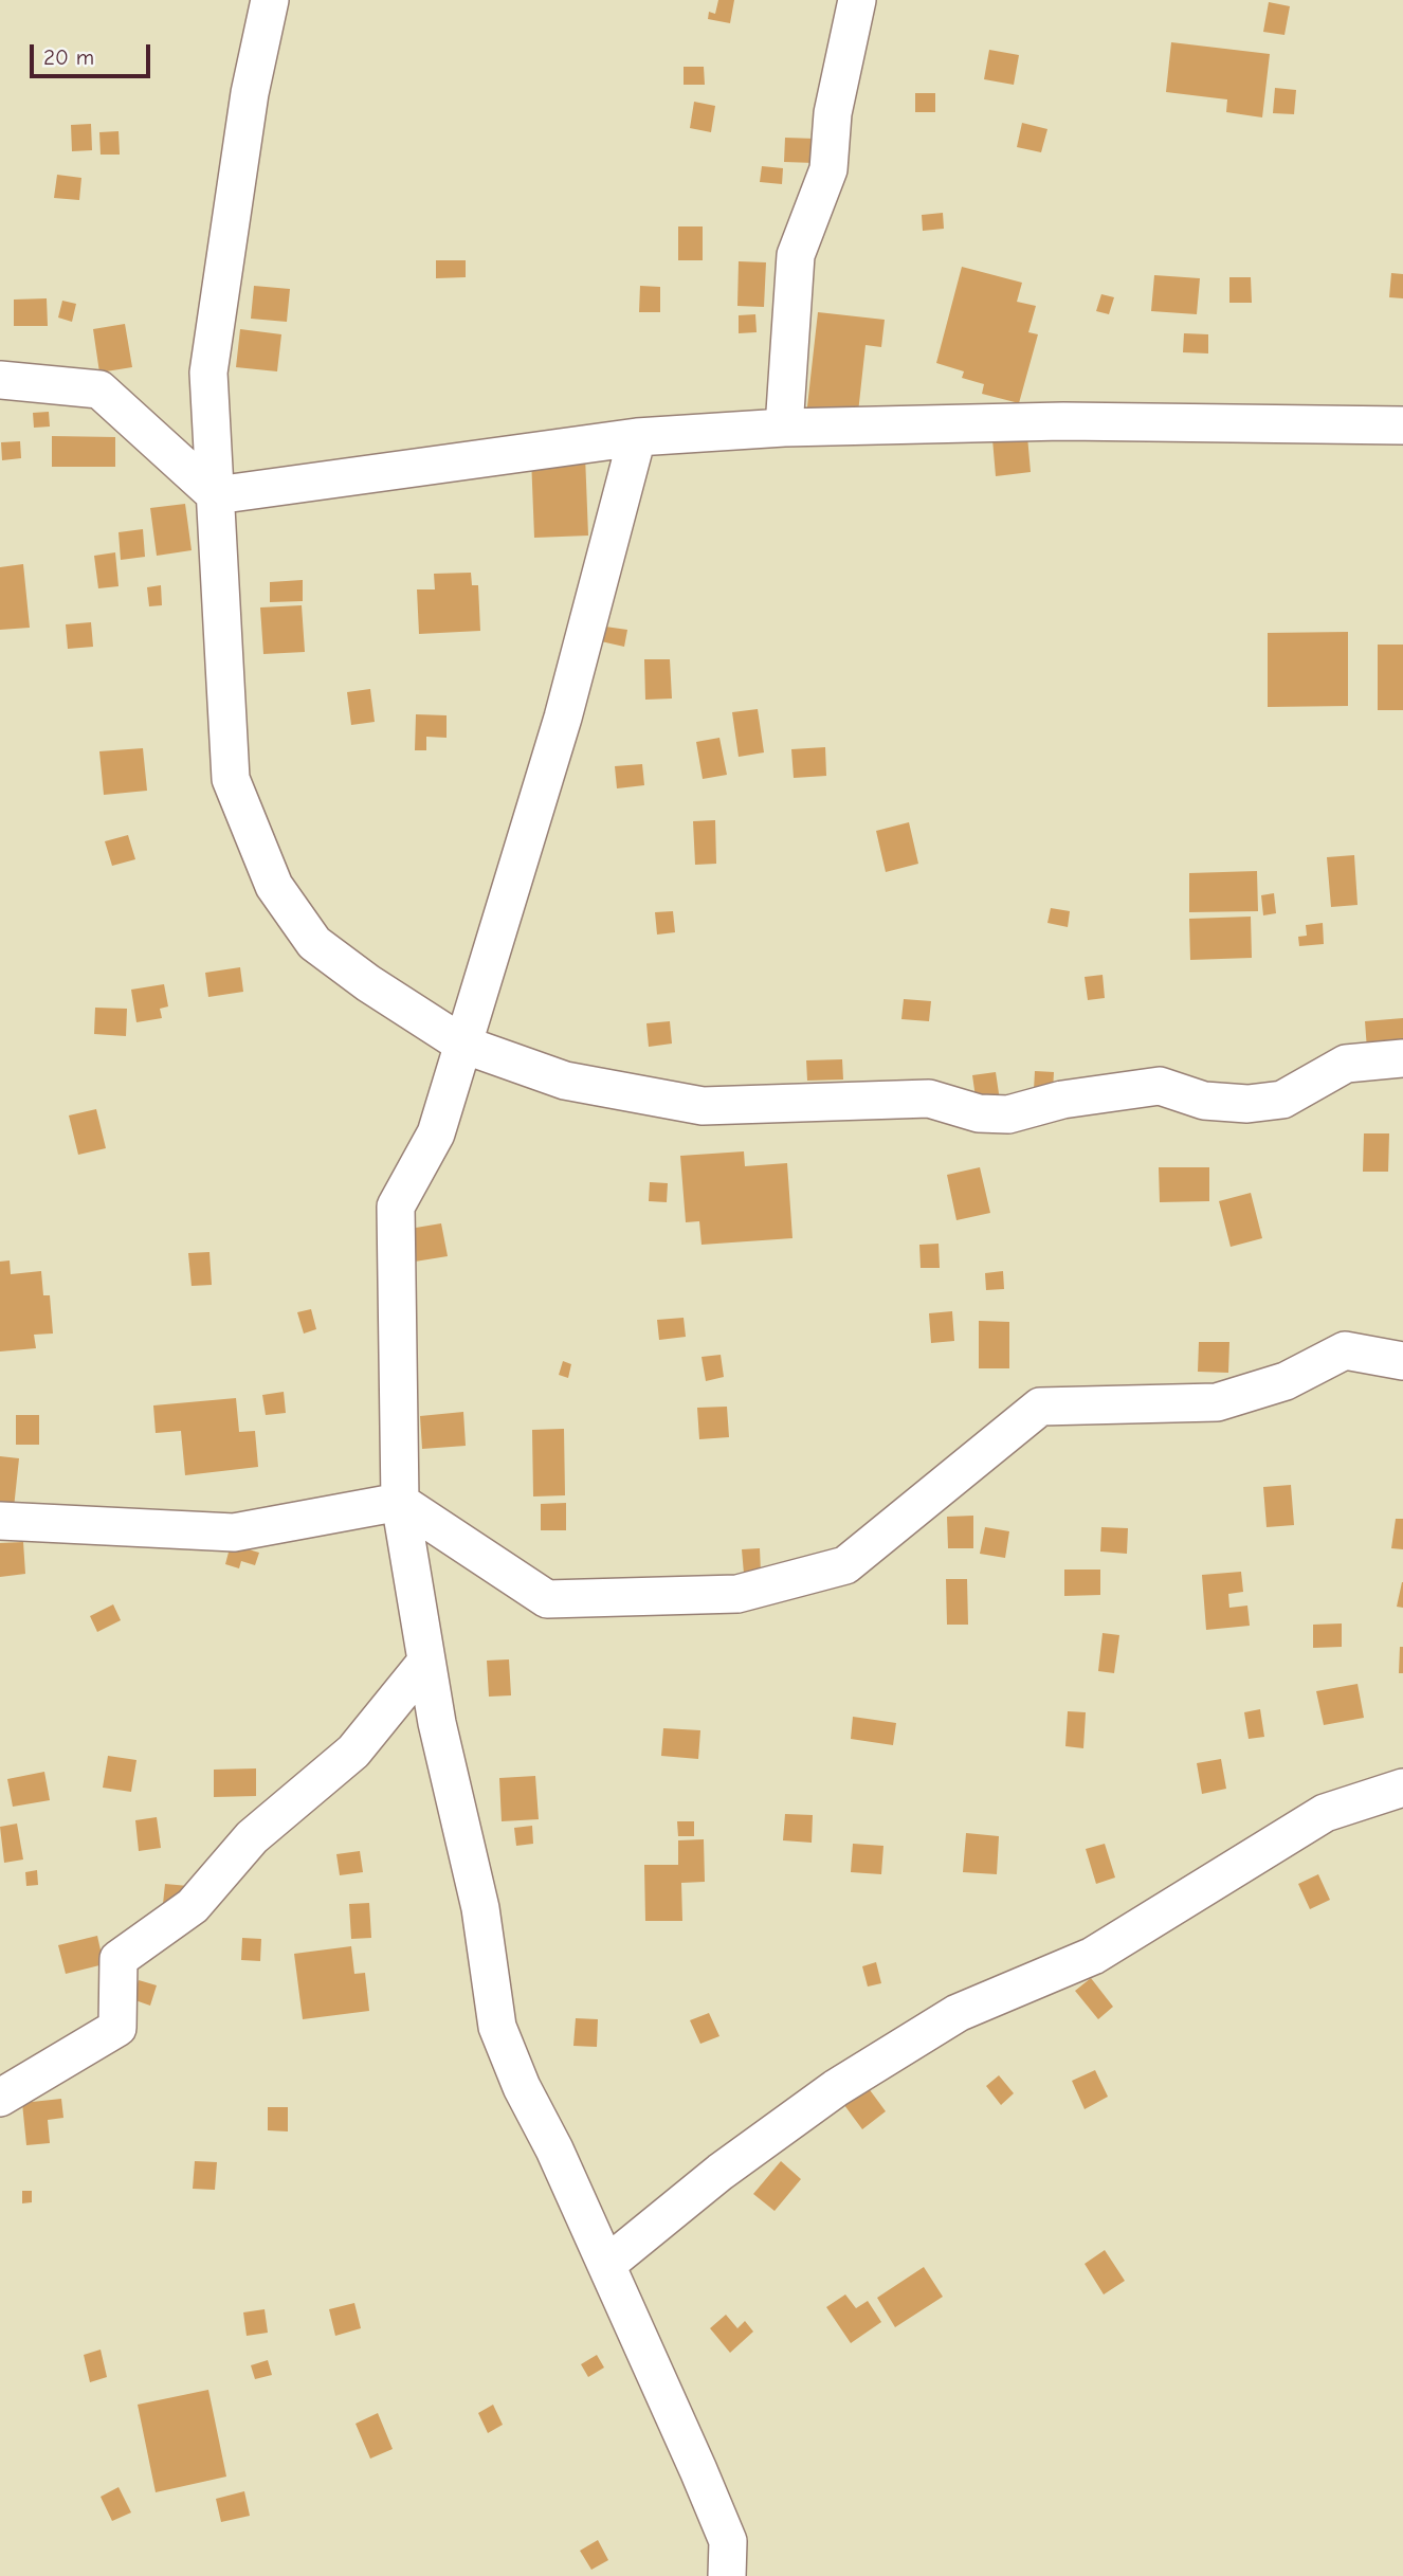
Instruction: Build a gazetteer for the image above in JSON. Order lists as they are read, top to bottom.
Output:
{
  "scale_bar": "20 m"
}
